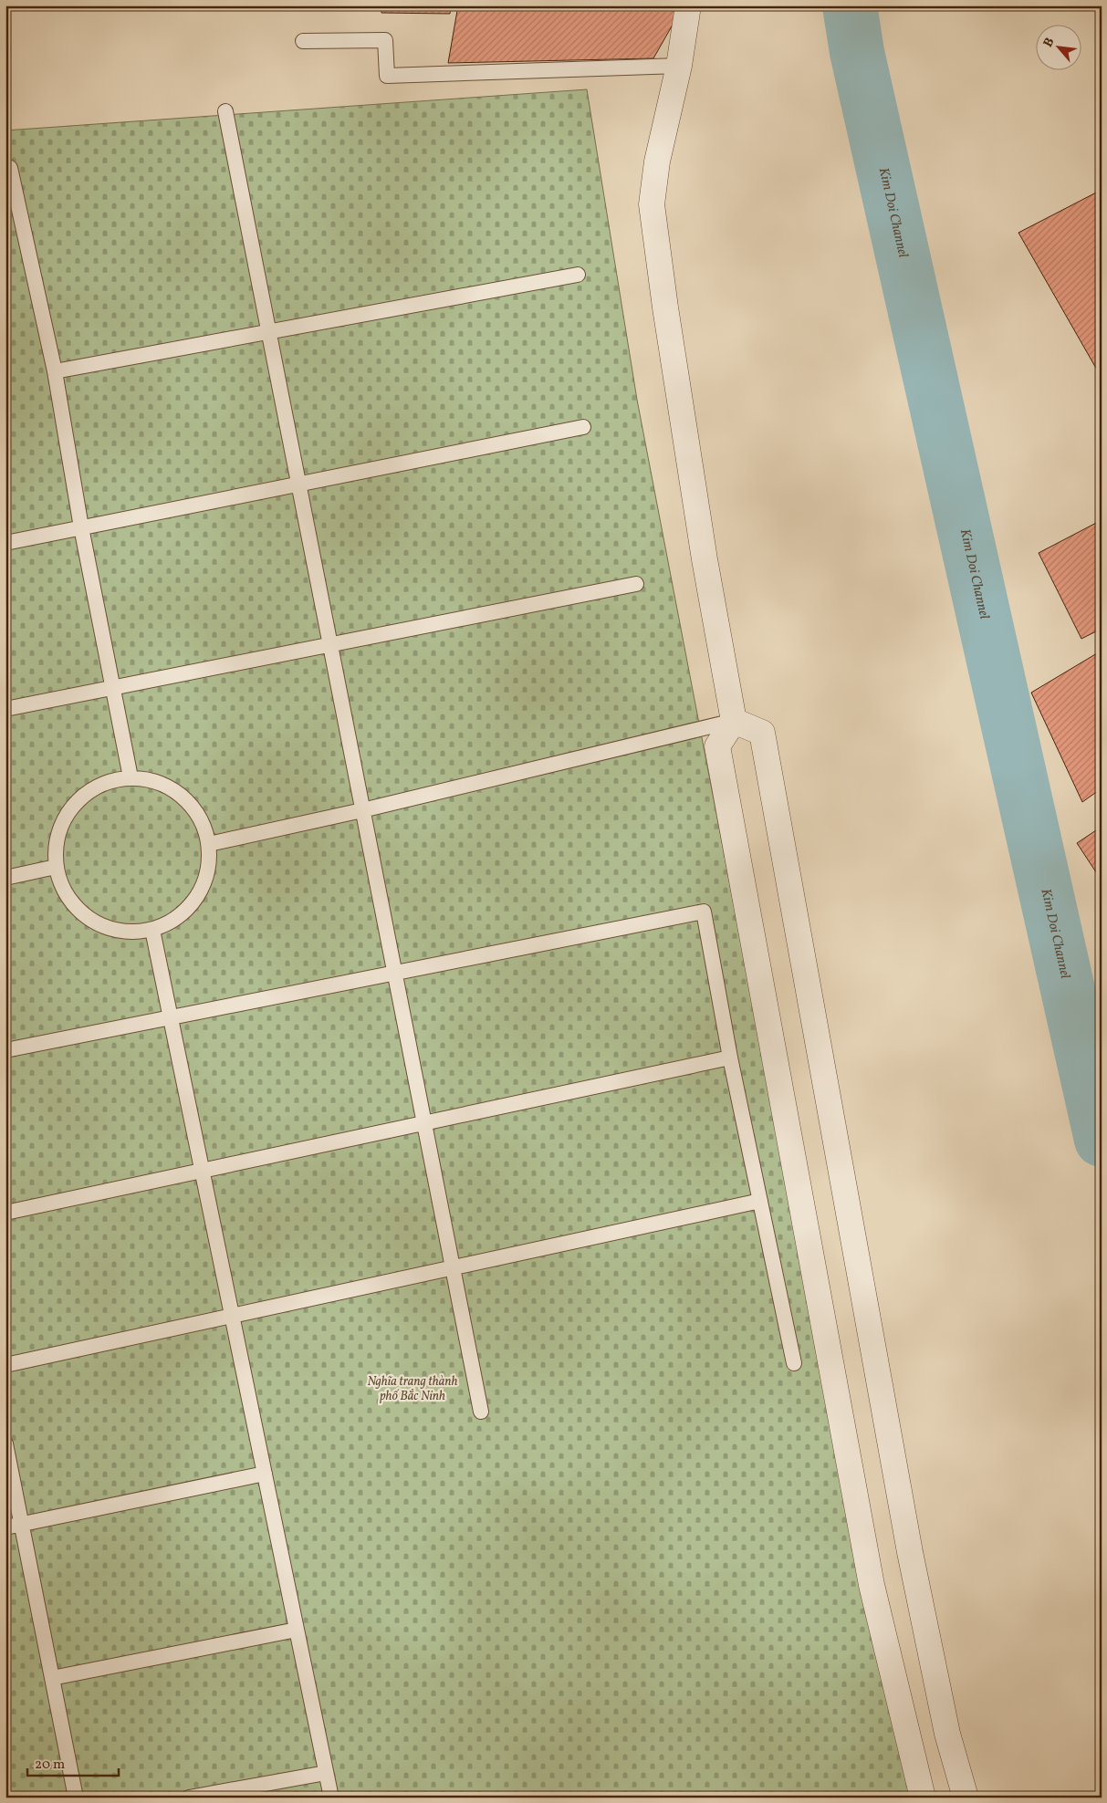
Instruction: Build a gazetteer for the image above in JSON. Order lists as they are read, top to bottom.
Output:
{
  "water": ["Kim Doi Channel"],
  "parks": ["Nghĩa trang thành phố Bắc Ninh"],
  "scale_bar": "20 m",
  "north": "top left"
}
